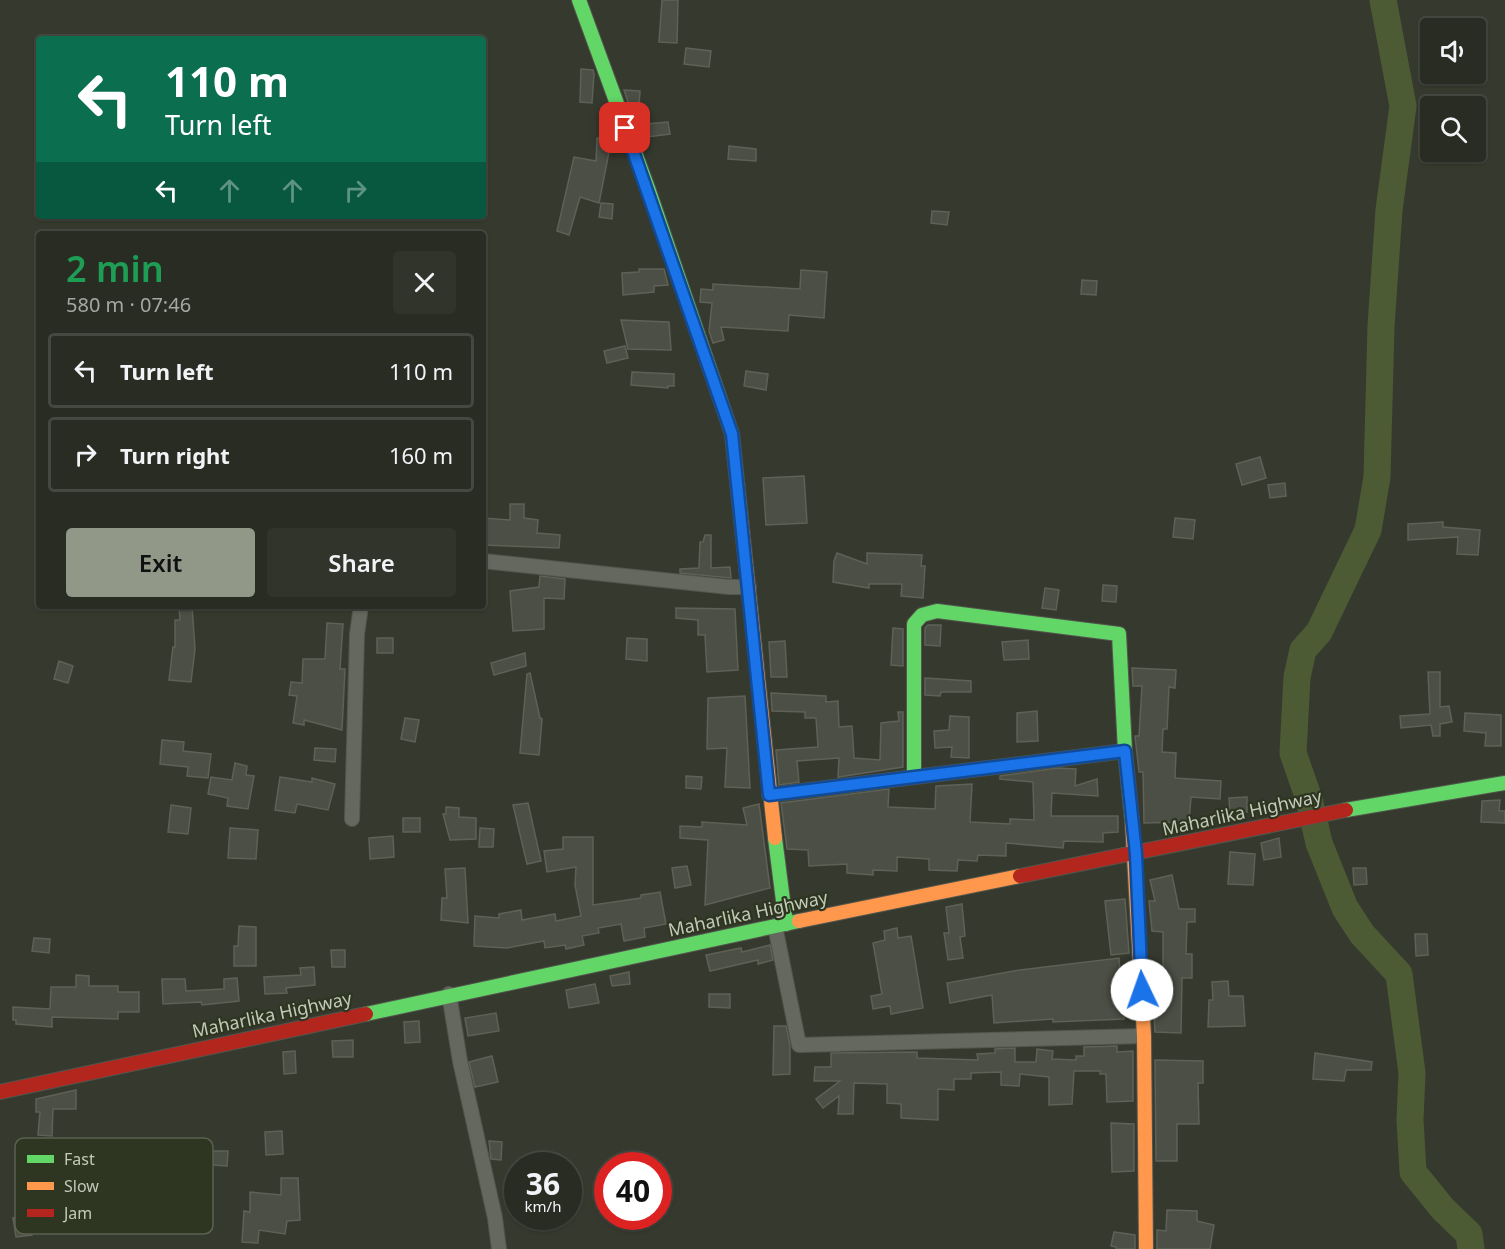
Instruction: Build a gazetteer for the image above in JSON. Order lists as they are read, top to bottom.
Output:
{
  "streets": {
    "main road": ["Maharlika Highway"]
  },
  "legend": ["Fast", "Slow", "Jam"],
  "page": {
    "turn": ["110 m", "Turn left"],
    "heading": ["2 min", "580 m · 07:46"],
    "list": [
      {
        "name": "Turn left",
        "value": "110 m"
      },
      {
        "name": "Turn right",
        "value": "160 m"
      }
    ],
    "buttons": ["Exit", "Share"],
    "speed": "36 km/h",
    "limit": "40"
  }
}
